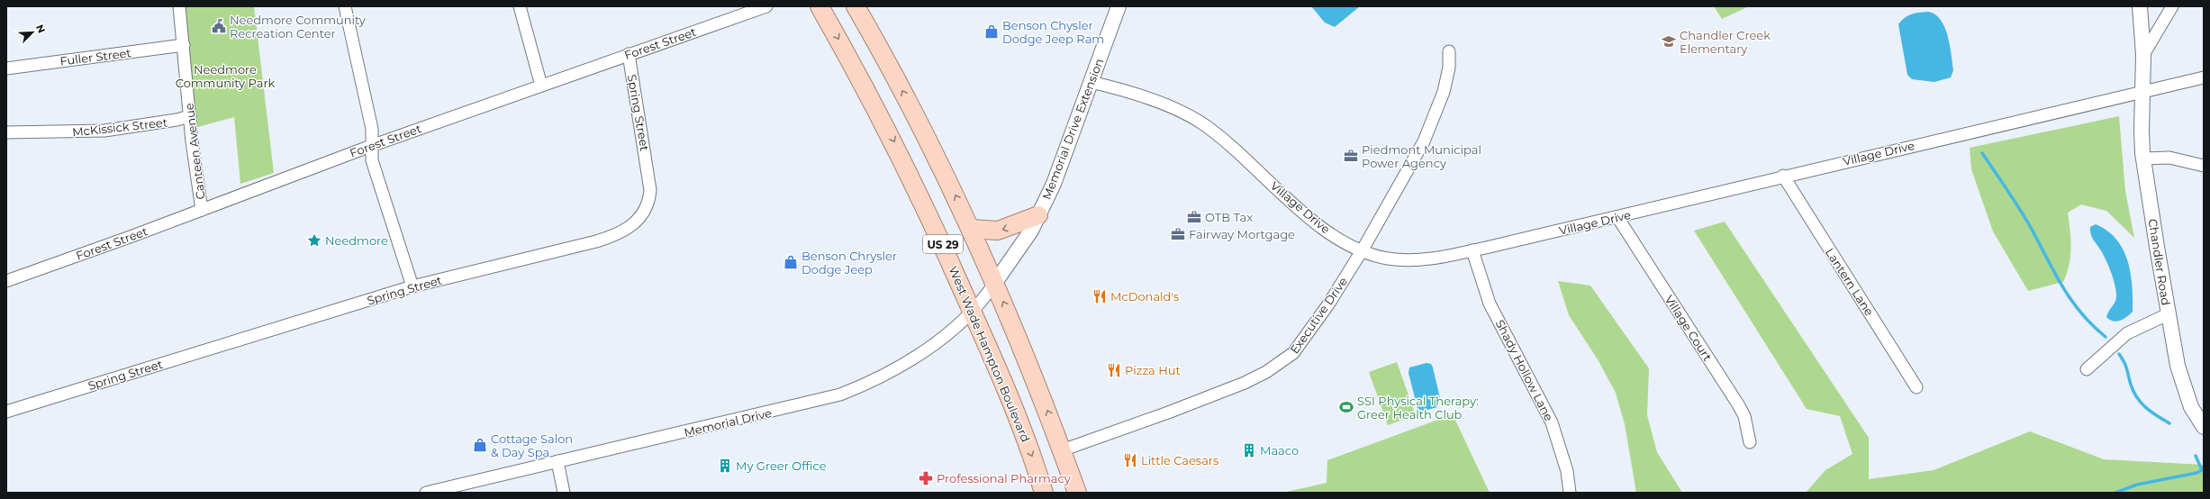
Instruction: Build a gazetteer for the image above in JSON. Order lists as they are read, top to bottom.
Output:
{
  "streets": {
    "main road": ["US 29", "West Wade Hampton Boulevard"],
    "street": [
      "Forest Street",
      "Fuller Street",
      "Spring Street",
      "McKissick Street",
      "Memorial Drive Extension",
      "Canteen Avenue",
      "Village Drive",
      "Chandler Road",
      "Lantern Lane",
      "Executive Drive",
      "Village Court",
      "Shady Hollow Lane",
      "Memorial Drive"
    ]
  },
  "crossings": [
    ["Forest Street", "Spring Street"],
    ["Forest Street", "Canteen Avenue"],
    ["Fuller Street", "Canteen Avenue"],
    ["McKissick Street", "Canteen Avenue"],
    ["Memorial Drive Extension", "Village Drive"],
    ["Memorial Drive Extension", "US 29"],
    ["Memorial Drive Extension", "Memorial Drive"],
    ["Village Drive", "Chandler Road"],
    ["Village Drive", "Lantern Lane"],
    ["Village Drive", "Executive Drive"],
    ["Village Drive", "Village Court"],
    ["Village Drive", "Shady Hollow Lane"],
    ["US 29", "Executive Drive"],
    ["US 29", "Memorial Drive"],
    ["West Wade Hampton Boulevard", "Memorial Drive"]
  ],
  "parks": ["Needmore Community Park"],
  "places": {
    "public building": ["Needmore Community Recreation Center"],
    "shop": ["Benson Chysler Dodge Jeep Ram", "Benson Chrysler Dodge Jeep", "Cottage Salon & Day Spa"],
    "school or university": ["Chandler Creek Elementary"],
    "office": ["Piedmont Municipal Power Agency", "OTB Tax", "Fairway Mortgage"],
    "place": ["Needmore"],
    "restaurant": ["McDonald's", "Pizza Hut", "Little Caesars"],
    "sports": ["SSI Physical Therapy: Greer Health Club"],
    "building": ["Maaco", "My Greer Office"],
    "pharmacy": ["Professional Pharmacy"]
  },
  "north": "top right"
}
